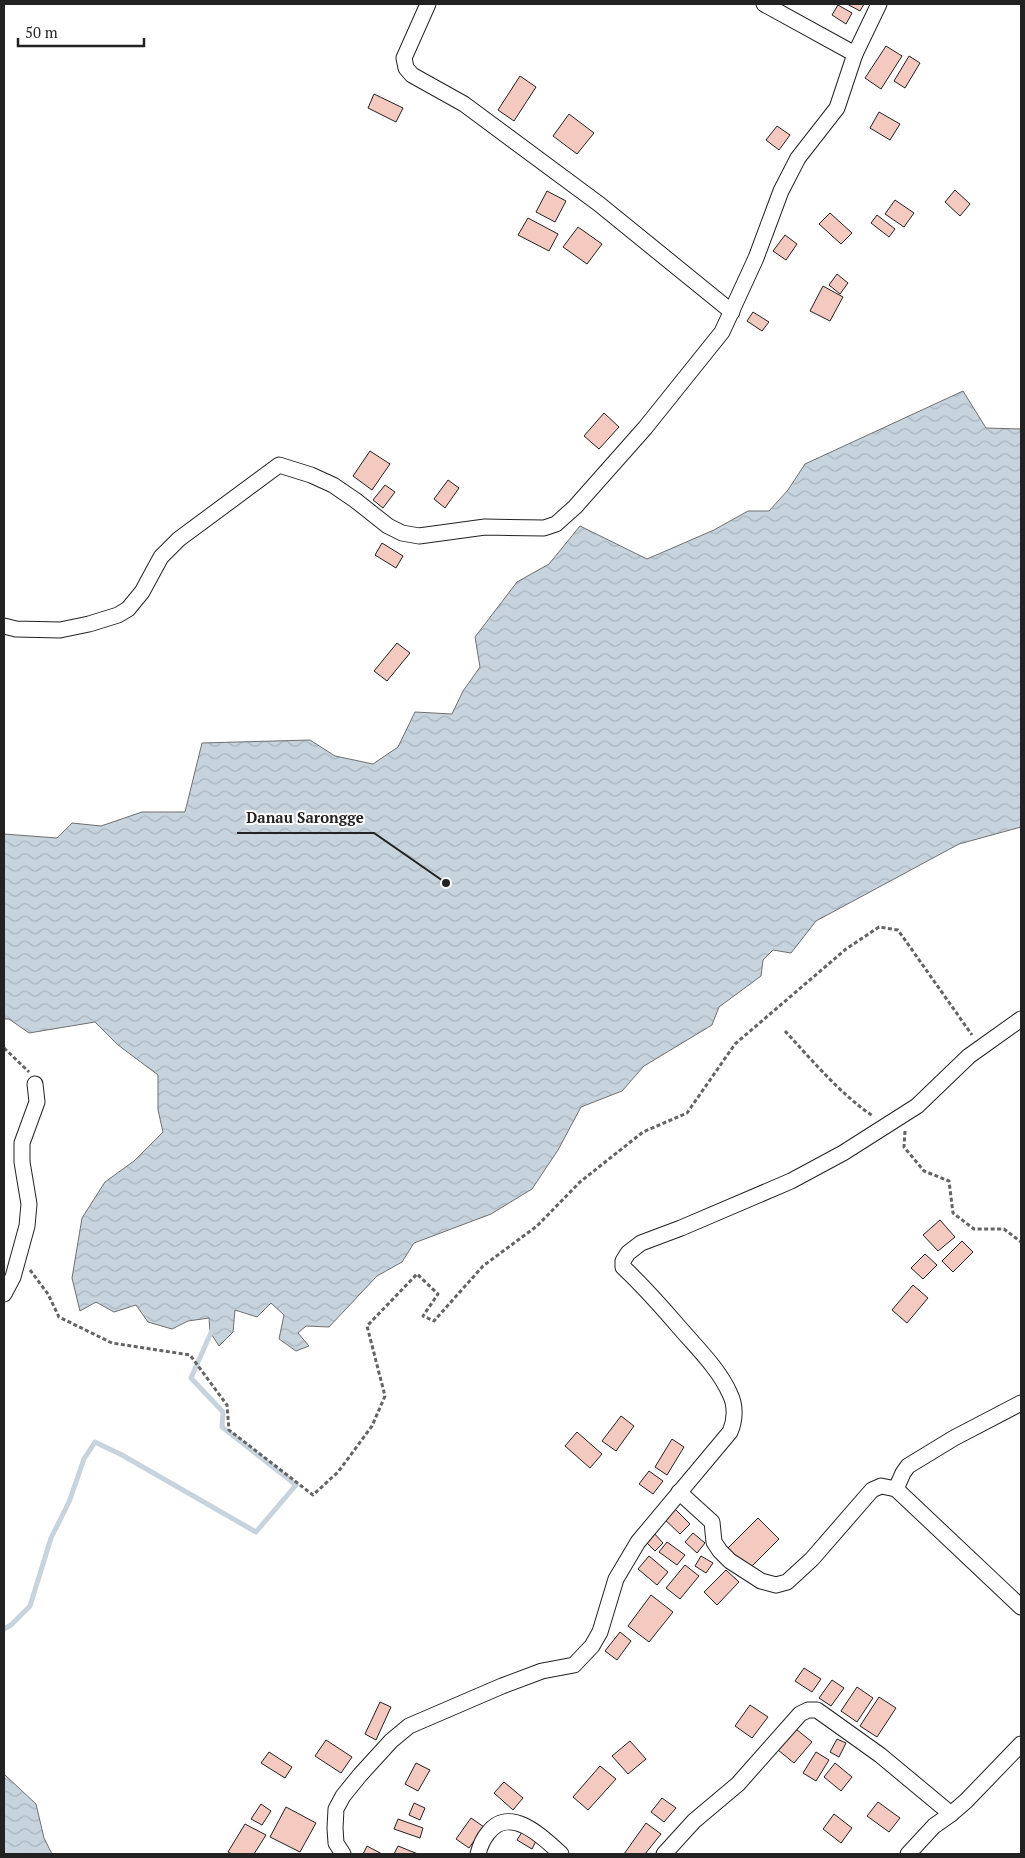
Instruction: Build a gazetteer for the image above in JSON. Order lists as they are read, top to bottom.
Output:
{
  "places": ["Danau Sarongge"],
  "scale_bar": "50 m"
}
